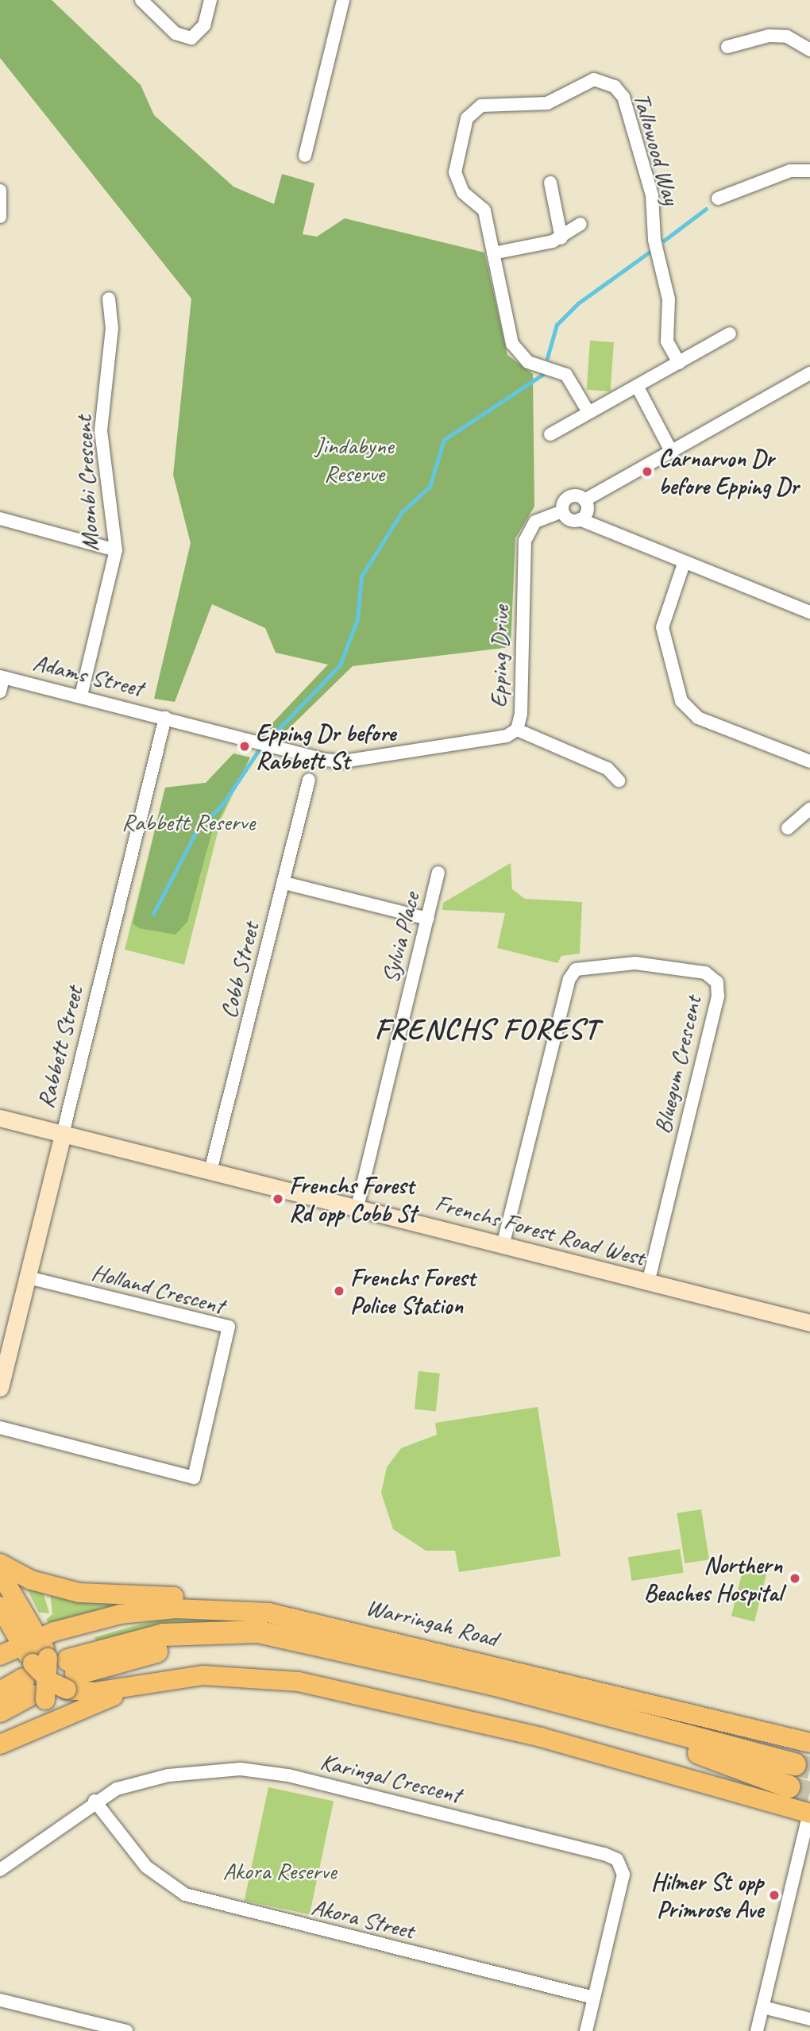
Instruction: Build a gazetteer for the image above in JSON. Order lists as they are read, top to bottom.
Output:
{
  "streets": {
    "highway": ["Warringah Road"],
    "main road": ["Rabbett Street", "Frenchs Forest Road West"],
    "street": [
      "Tallowood Way",
      "Moonbi Crescent",
      "Epping Drive",
      "Adams Street",
      "Sylvia Place",
      "Cobb Street",
      "Bluegum Crescent",
      "Holland Crescent",
      "Karingal Crescent",
      "Akora Street"
    ]
  },
  "crossings": [
    ["Moonbi Crescent", "Adams Street"],
    ["Epping Drive", "Adams Street"],
    ["Epping Drive", "Rabbett Street"],
    ["Adams Street", "Rabbett Street"],
    ["Sylvia Place", "Frenchs Forest Road West"],
    ["Cobb Street", "Frenchs Forest Road West"],
    ["Rabbett Street", "Frenchs Forest Road West"],
    ["Rabbett Street", "Holland Crescent"],
    ["Bluegum Crescent", "Frenchs Forest Road West"],
    ["Karingal Crescent", "Akora Street"]
  ],
  "districts": ["FRENCHS FOREST"],
  "parks": ["Jindabyne Reserve", "Rabbett Reserve", "Akora Reserve"],
  "places": [
    "Carnarvon Dr before Epping Dr",
    "Epping Dr before Rabbett St",
    "Frenchs Forest Rd opp Cobb St",
    "Frenchs Forest Police Station",
    "Northern Beaches Hospital",
    "Hilmer St opp Primrose Ave"
  ]
}
